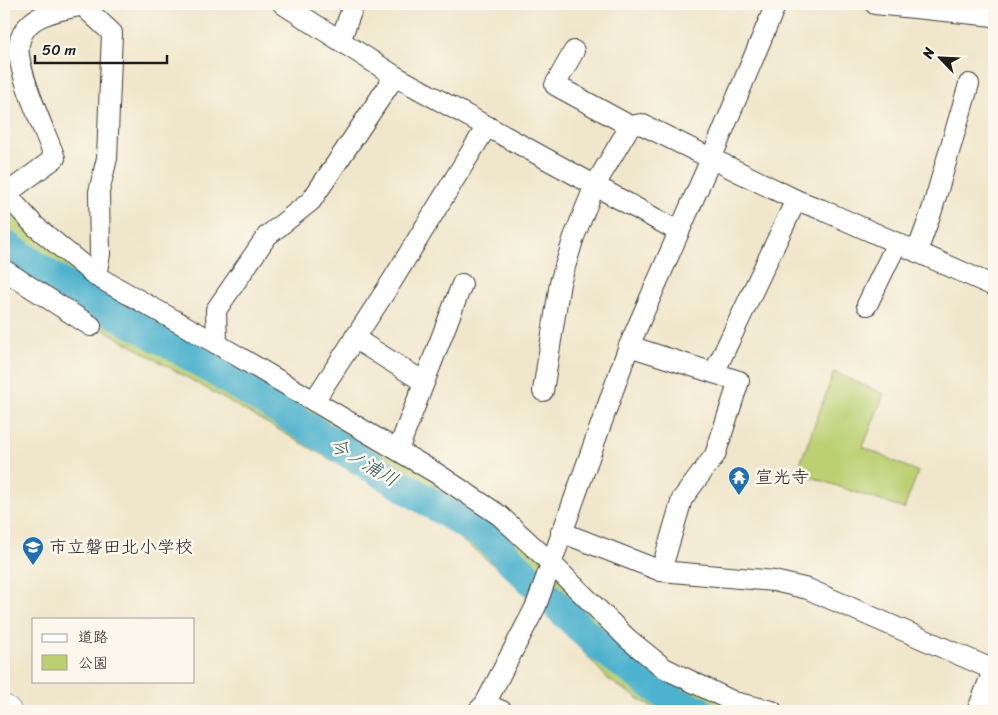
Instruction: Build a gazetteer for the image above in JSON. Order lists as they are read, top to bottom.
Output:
{
  "water": ["今ノ浦川"],
  "places": {
    "temple": ["宣光寺"],
    "school or university": ["市立磐田北小学校"]
  },
  "legend": ["道路", "公園"],
  "scale_bar": "50 m",
  "north": "top left"
}
